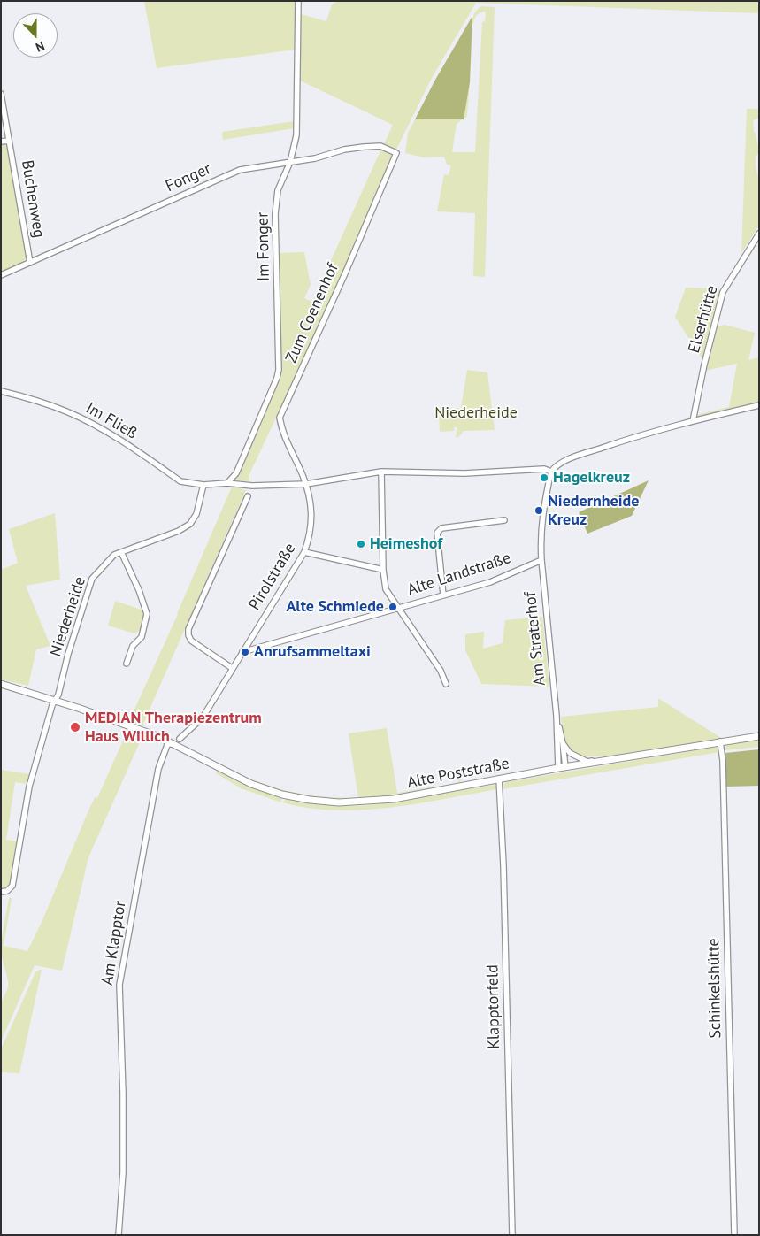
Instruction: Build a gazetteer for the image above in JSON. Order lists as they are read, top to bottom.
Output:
{
  "streets": {
    "street": [
      "Fonger",
      "Buchenweg",
      "Im Fonger",
      "Zum Coenenhof",
      "Elserhütte",
      "Im Fließ",
      "Alte Landstraße",
      "Pirolstraße",
      "Niederheide",
      "Am Straterhof",
      "Alte Poststraße",
      "Am Klapptor",
      "Schinkelshütte",
      "Klapptorfeld"
    ]
  },
  "crossings": [
    ["Fonger", "Buchenweg"],
    ["Fonger", "Im Fonger"],
    ["Fonger", "Zum Coenenhof"],
    ["Zum Coenenhof", "Pirolstraße"],
    ["Im Fließ", "Niederheide"],
    ["Alte Landstraße", "Pirolstraße"],
    ["Alte Landstraße", "Am Straterhof"],
    ["Niederheide", "Alte Poststraße"],
    ["Am Straterhof", "Alte Poststraße"],
    ["Alte Poststraße", "Am Klapptor"],
    ["Alte Poststraße", "Schinkelshütte"],
    ["Alte Poststraße", "Klapptorfeld"]
  ],
  "parks": ["Niederheide"],
  "places": [
    "Hagelkreuz",
    "Niedernheide Kreuz",
    "Heimeshof",
    "Alte Schmiede",
    "Anrufsammeltaxi",
    "MEDIAN Therapiezentrum Haus Willich"
  ],
  "north": "bottom"
}
